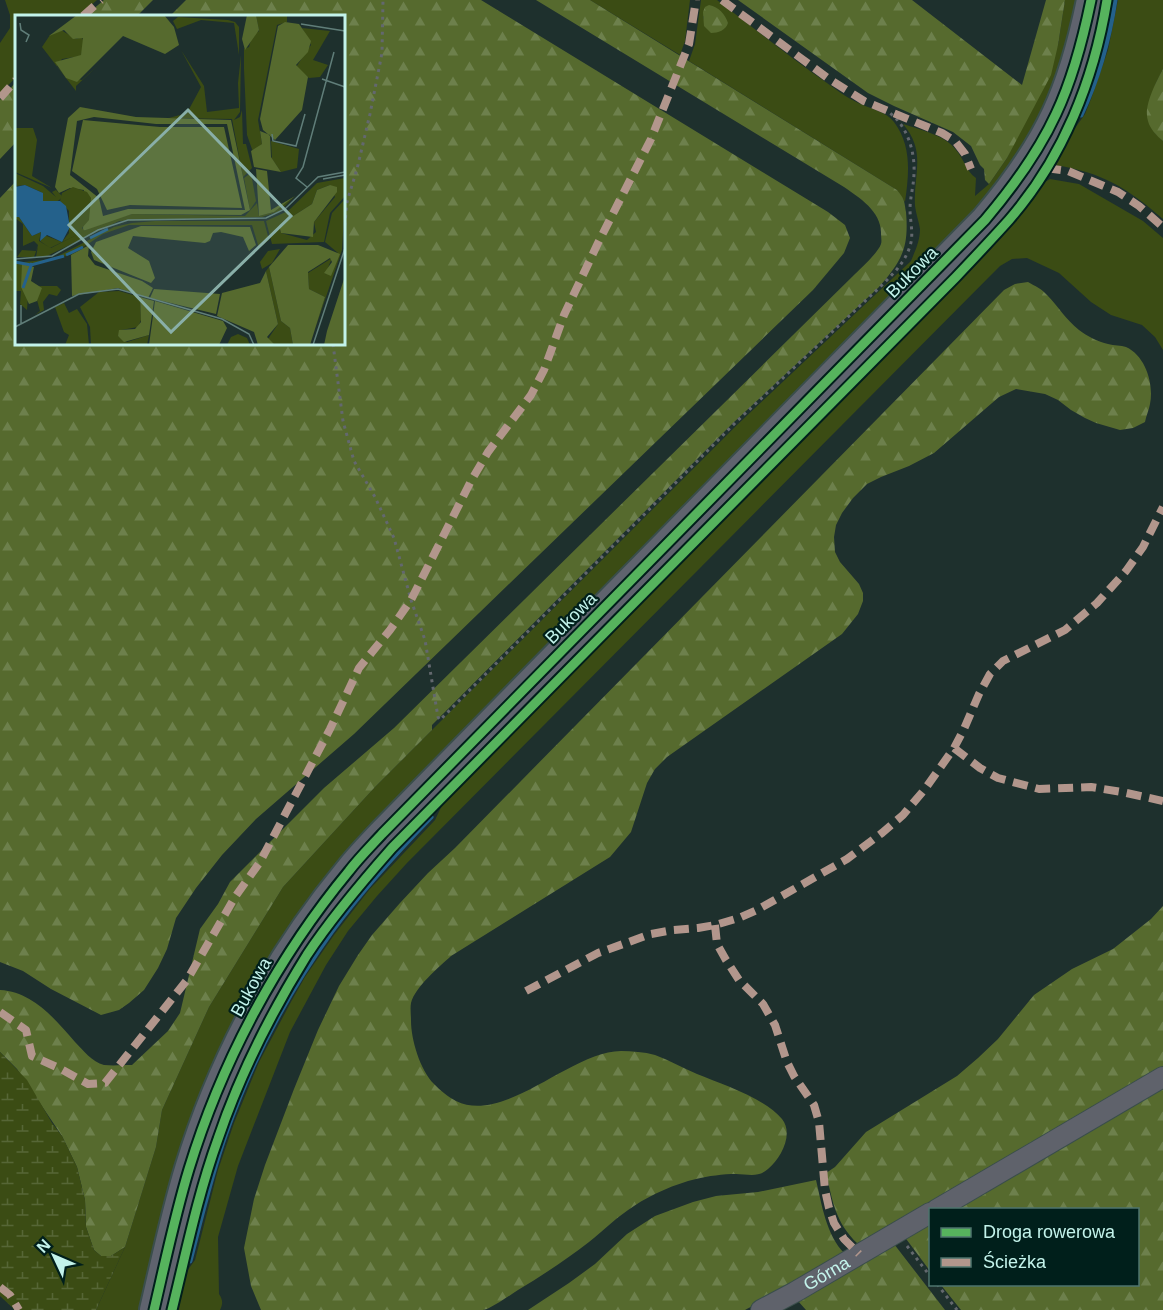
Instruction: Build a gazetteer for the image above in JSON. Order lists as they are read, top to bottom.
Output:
{
  "streets": {
    "street": ["Bukowa", "Górna"]
  },
  "legend": ["Droga rowerowa", "Ścieżka"],
  "north": "top left"
}
